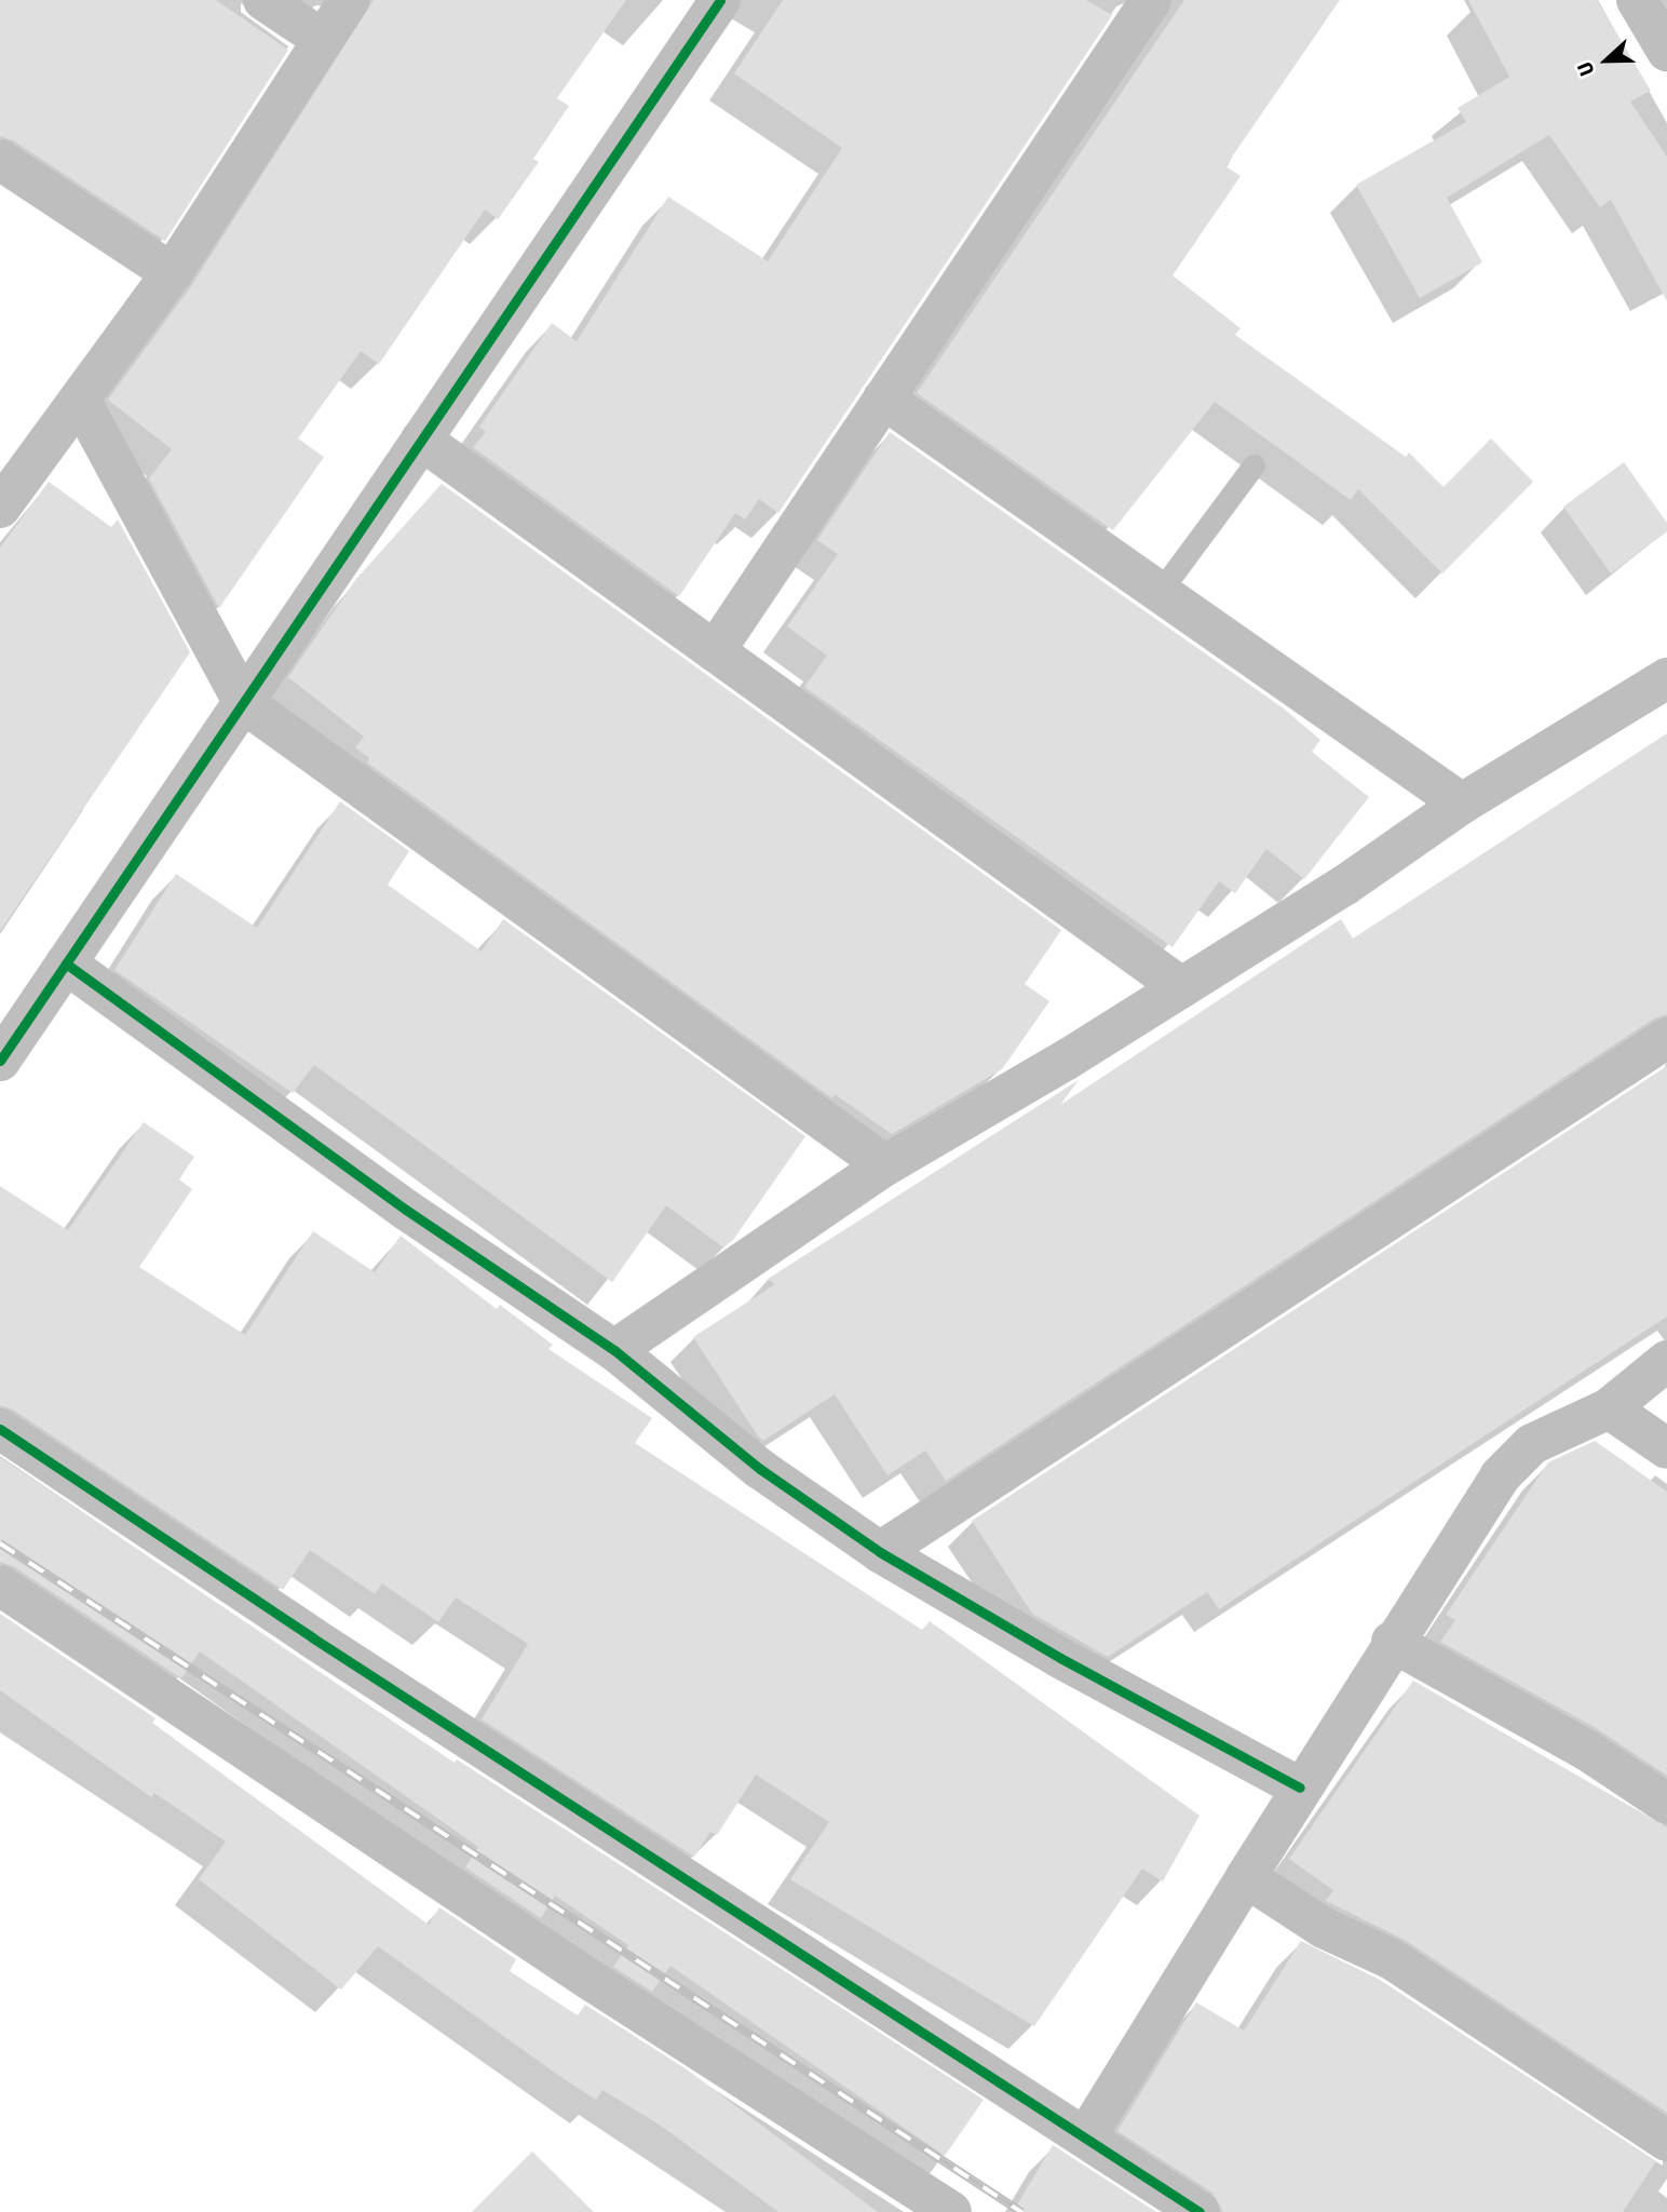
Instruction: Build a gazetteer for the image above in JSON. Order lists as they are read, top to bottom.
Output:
{
  "north": "left"
}
